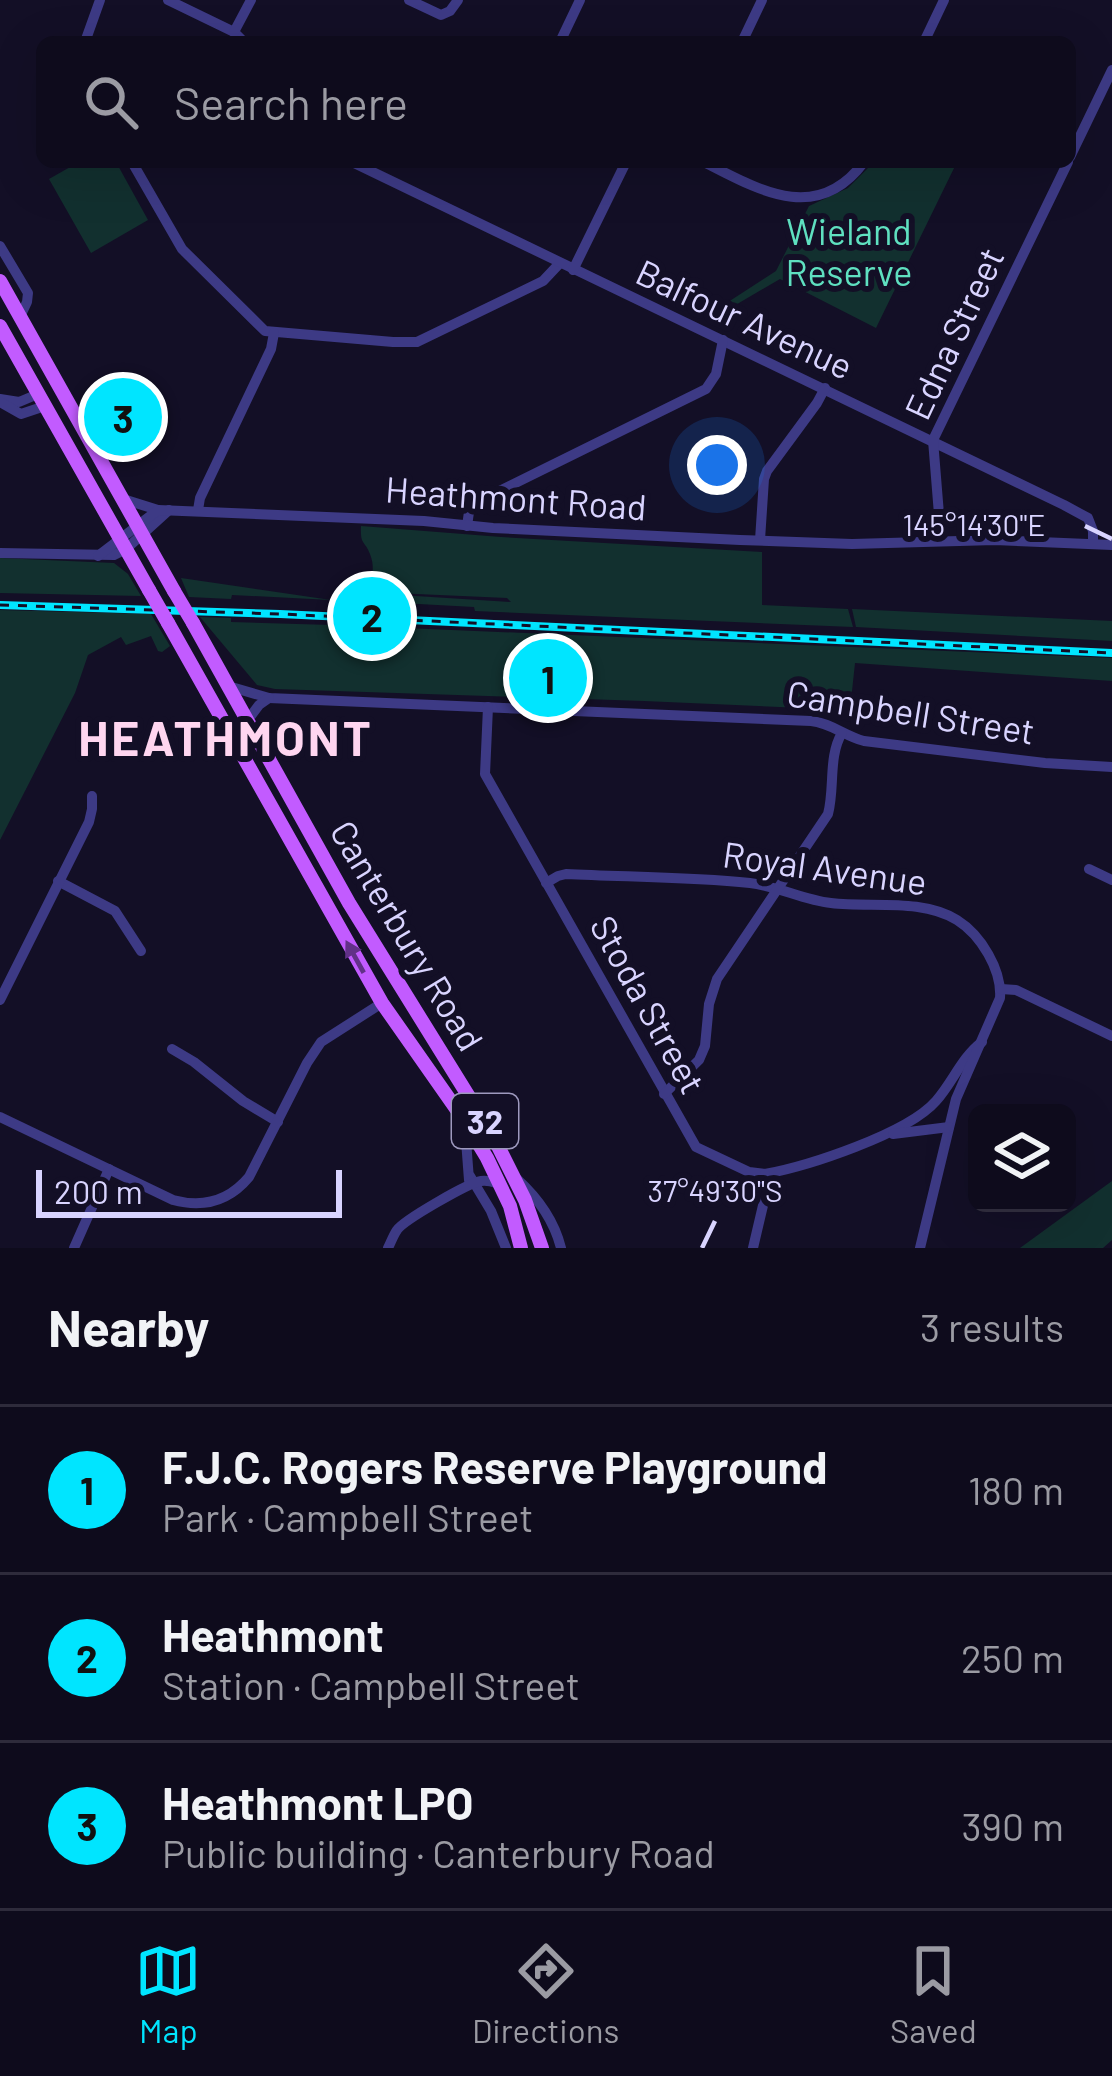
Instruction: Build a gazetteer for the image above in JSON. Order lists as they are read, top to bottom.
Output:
{
  "streets": {
    "main road": ["Canterbury Road", "32"],
    "street": [
      "Balfour Avenue",
      "Edna Street",
      "Heathmont Road",
      "Campbell Street",
      "Royal Avenue",
      "Stoda Street"
    ]
  },
  "crossings": [
    ["Balfour Avenue", "Edna Street"],
    ["Balfour Avenue", "Heathmont Road"],
    ["Edna Street", "Heathmont Road"],
    ["Heathmont Road", "Canterbury Road"],
    ["Campbell Street", "Canterbury Road"],
    ["Campbell Street", "Stoda Street"],
    ["Royal Avenue", "Stoda Street"]
  ],
  "districts": ["HEATHMONT"],
  "parks": ["Wieland Reserve"],
  "scale_bar": "200 m",
  "page": {
    "search": "Search here",
    "pins": ["3", "2", "1"],
    "scale": "200 m",
    "heading": ["Nearby", "3 results"],
    "list": [
      {
        "mark": "1",
        "name": "F.J.C. Rogers Reserve Playground",
        "note": "Park · Campbell Street",
        "value": "180 m"
      },
      {
        "mark": "2",
        "name": "Heathmont",
        "note": "Station · Campbell Street",
        "value": "250 m"
      },
      {
        "mark": "3",
        "name": "Heathmont LPO",
        "note": "Public building · Canterbury Road",
        "value": "390 m"
      }
    ],
    "nav": ["Map", "Directions", "Saved"]
  },
  "coordinates": ["145°14'30\"E", "37°49'30\"S"]
}
